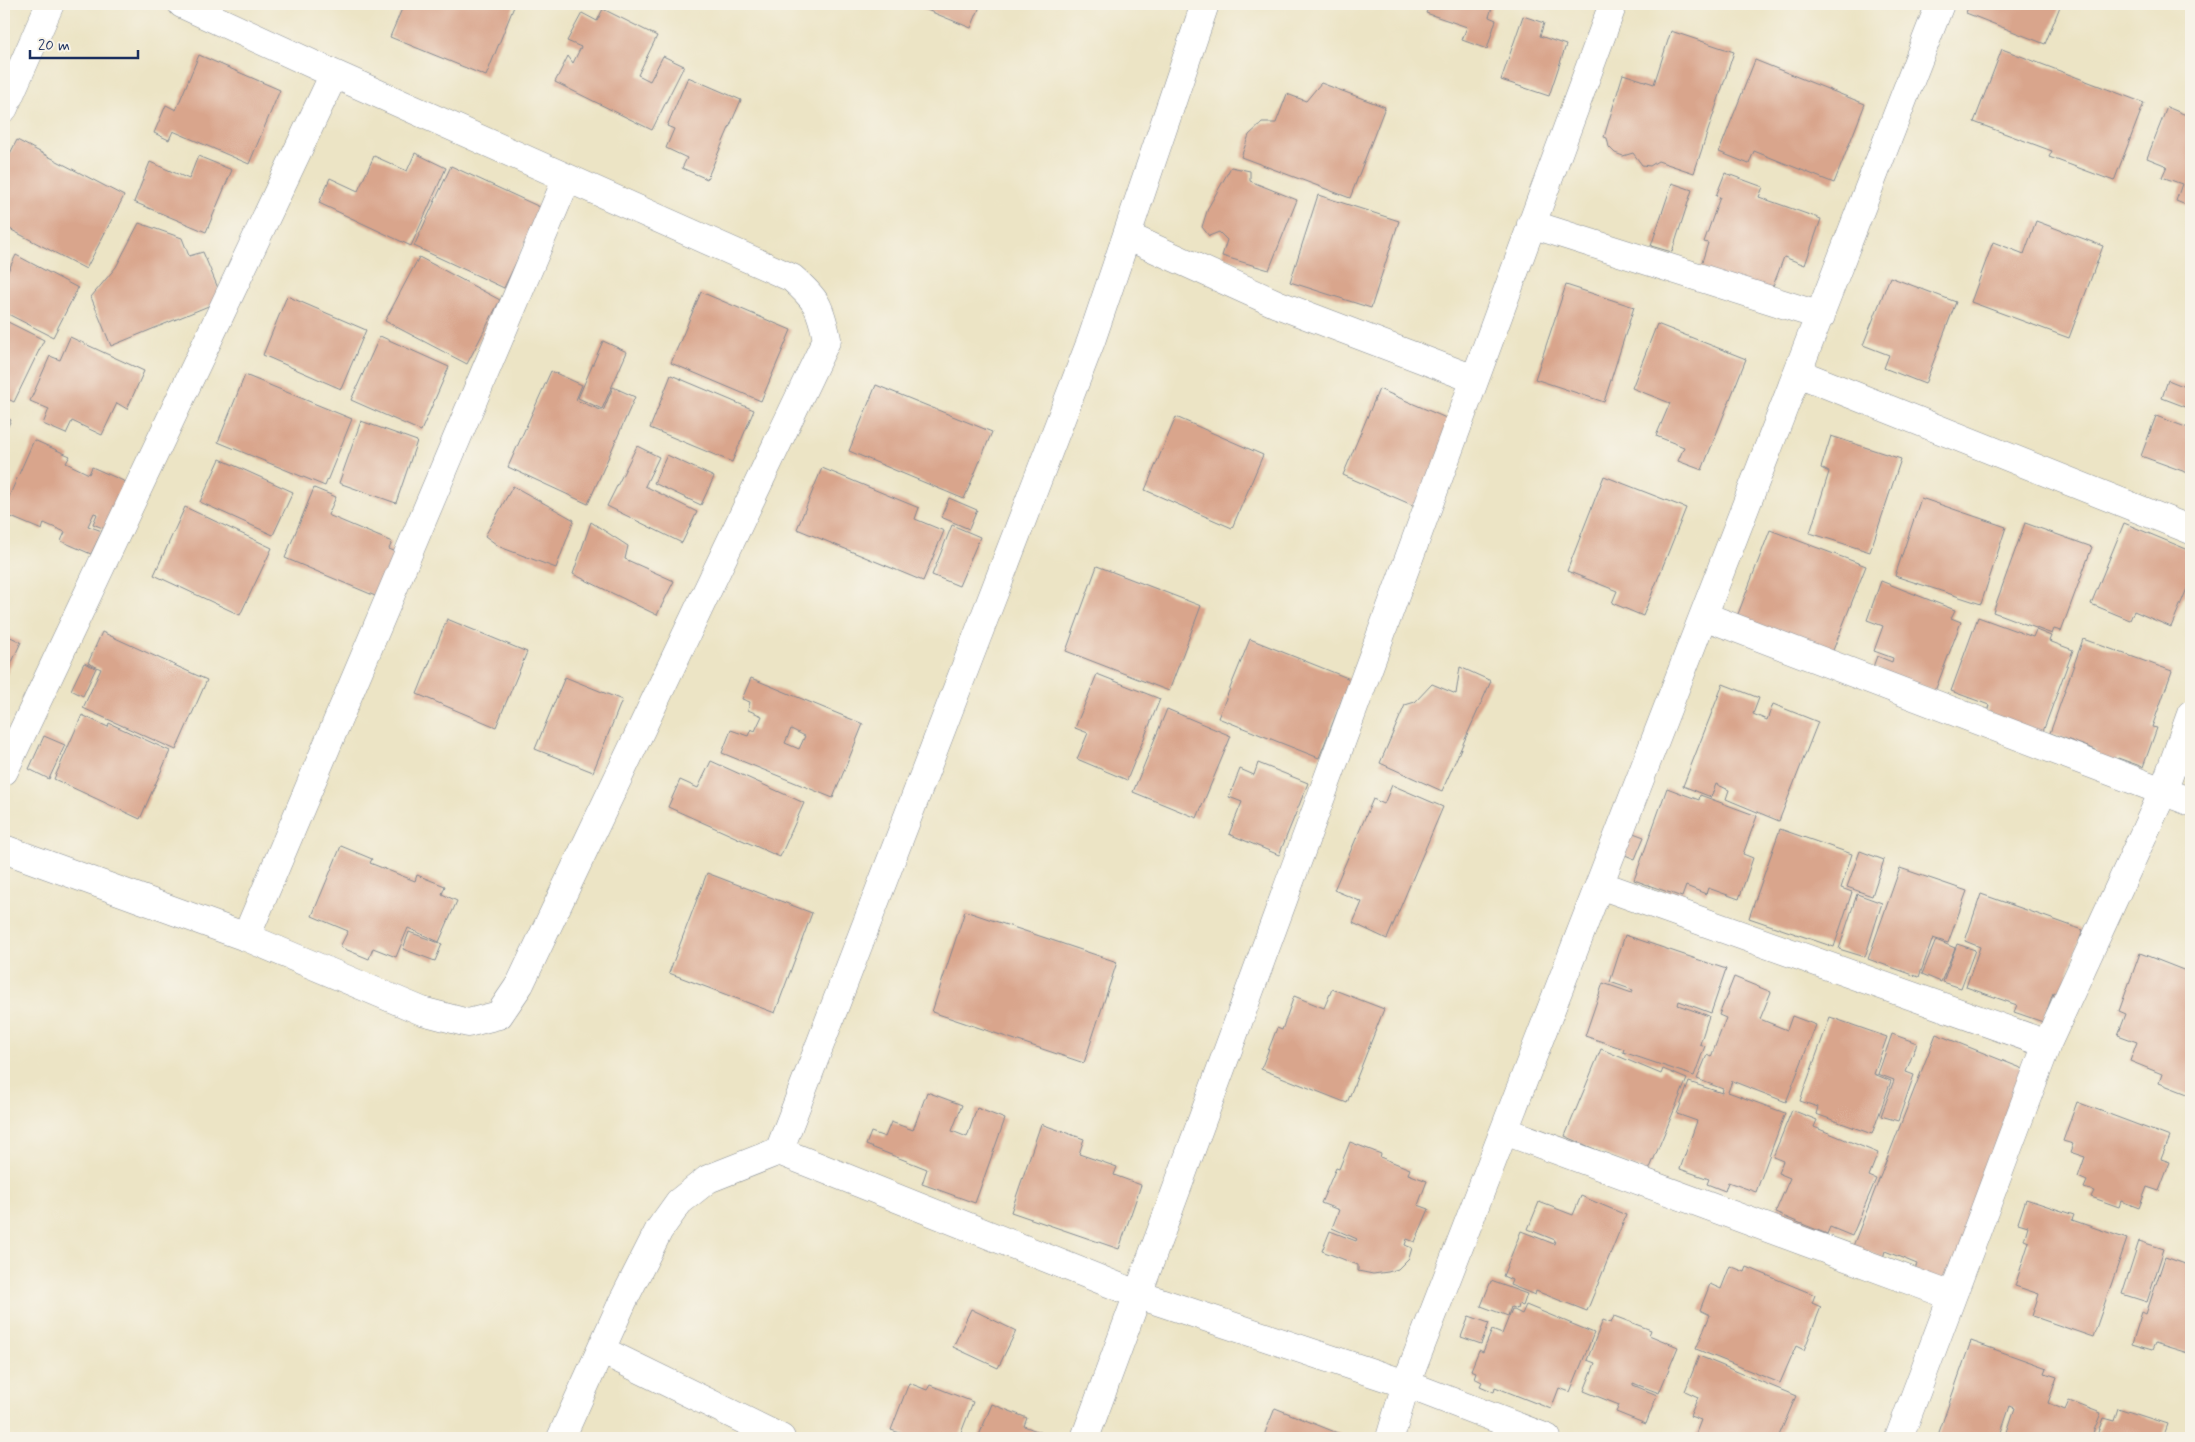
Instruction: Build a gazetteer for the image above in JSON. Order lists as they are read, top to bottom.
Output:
{
  "scale_bar": "20 m"
}
